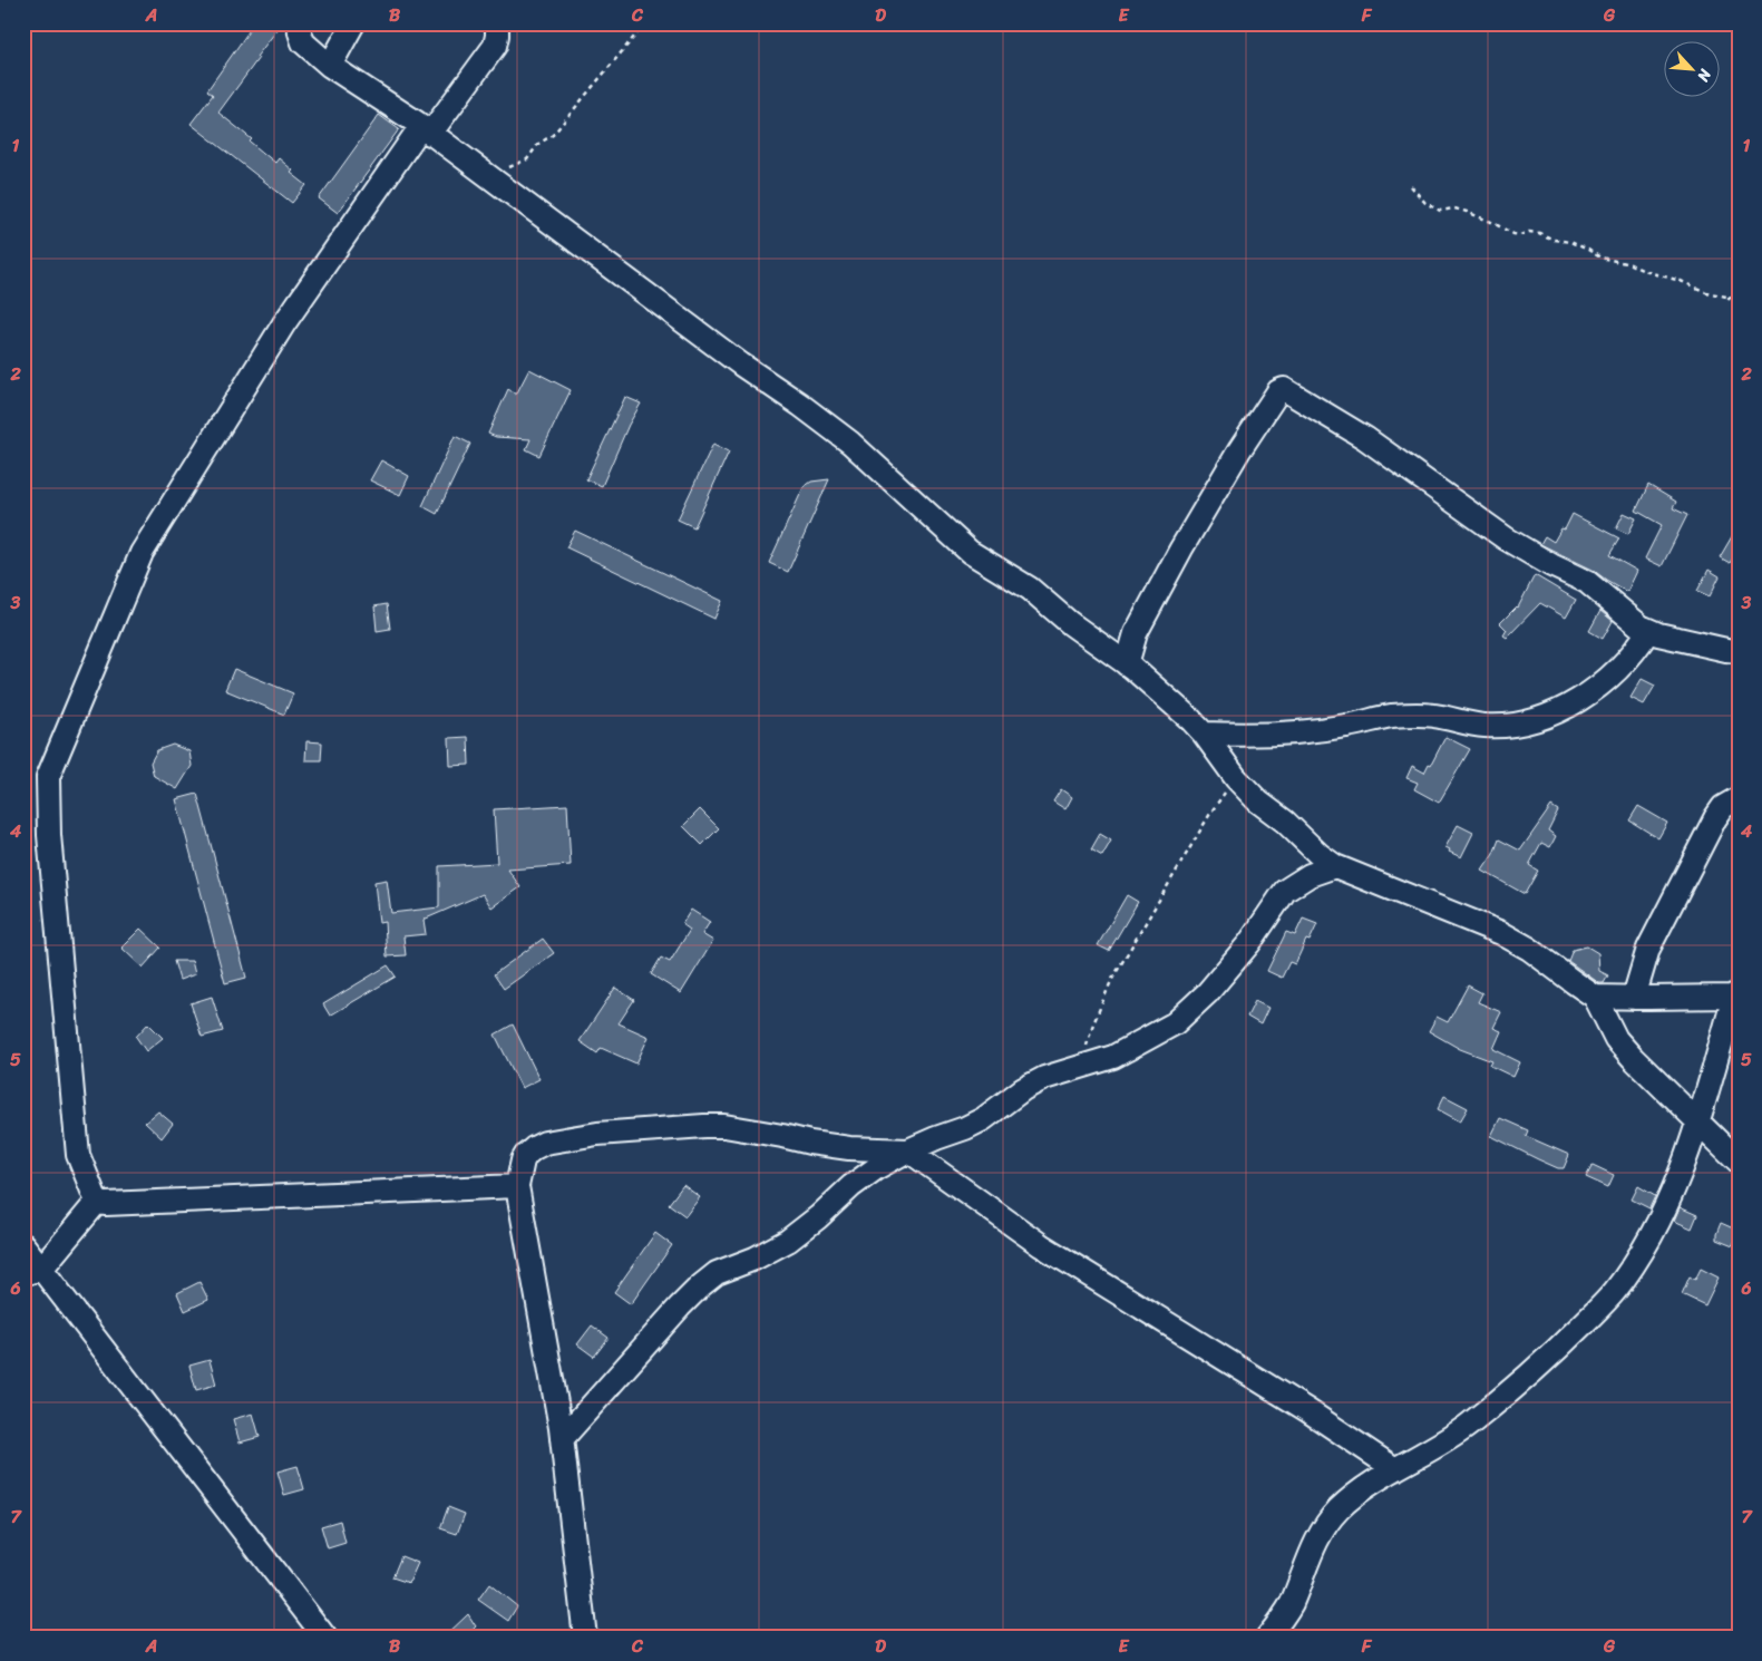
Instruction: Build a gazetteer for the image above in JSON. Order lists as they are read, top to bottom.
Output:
{
  "north": "bottom right",
  "grid": {
    "columns": [
      "A",
      "B",
      "C",
      "D",
      "E",
      "F",
      "G"
    ],
    "rows": [
      "1",
      "2",
      "3",
      "4",
      "5",
      "6",
      "7"
    ]
  }
}
